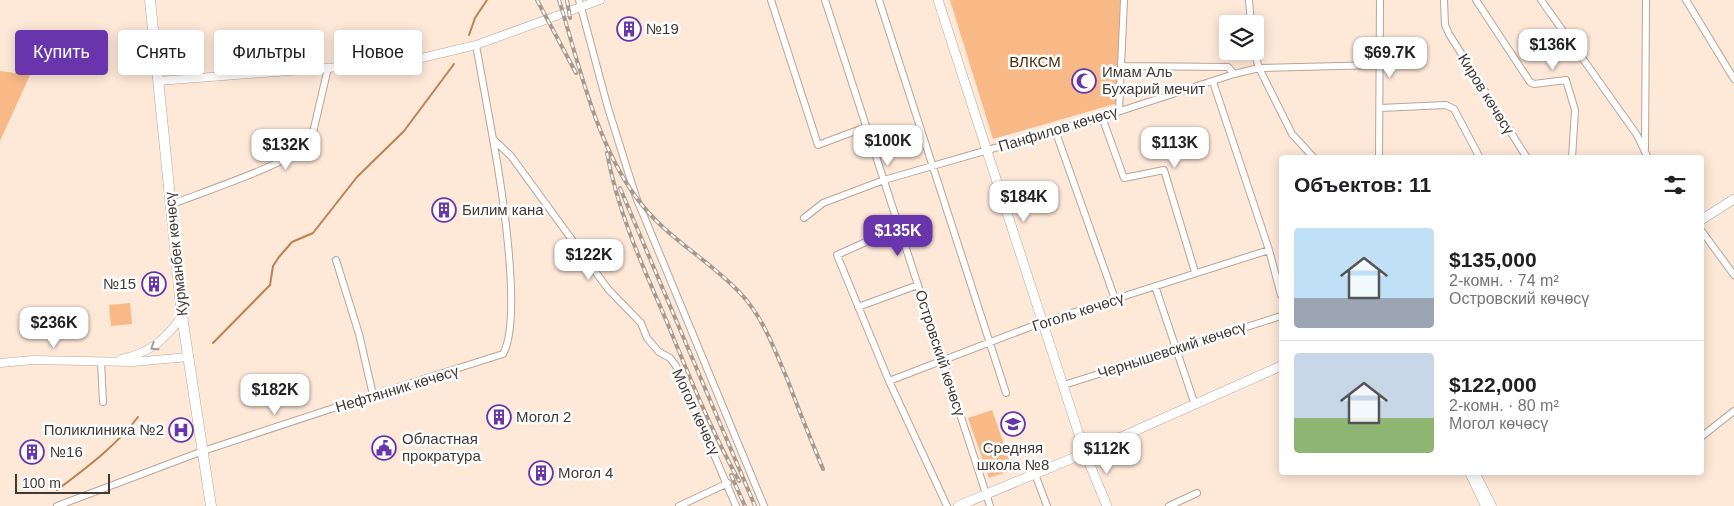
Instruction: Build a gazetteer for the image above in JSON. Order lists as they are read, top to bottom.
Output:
{
  "streets": {
    "main road": ["Курманбек көчөсү"],
    "street": [
      "Киров көчөсү",
      "Панфилов көчөсү",
      "Гоголь көчөсү",
      "Чернышевский көчөсү",
      "Островский көчөсү",
      "Нефтянник көчөсү",
      "Могол көчөсү"
    ]
  },
  "crossings": [
    ["Панфилов көчөсү", "Островский көчөсү"],
    ["Курманбек көчөсү", "Нефтянник көчөсү"],
    ["Гоголь көчөсү", "Островский көчөсү"],
    ["Нефтянник көчөсү", "Могол көчөсү"]
  ],
  "parks": ["ВЛКСМ"],
  "places": {
    "building": [
      "№19",
      "Билим кана",
      "№15",
      "Могол 2",
      "№16",
      "Могол 4"
    ],
    "mosque": ["Имам Аль Бухарий мечит"],
    "school or university": ["Средняя школа №8"],
    "hospital": ["Поликлиника №2"],
    "public building": ["Областная прократура"]
  },
  "scale_bar": "100 m",
  "page": {
    "price": [
      "$136K",
      "$69.7K",
      "$100K",
      "$113K",
      "$132K",
      "$184K",
      "$135K",
      "$122K",
      "$236K",
      "$182K",
      "$112K"
    ],
    "chip": [
      "Купить",
      "Снять",
      "Фильтры",
      "Новое"
    ],
    "heading": "Объектов: 11",
    "list": [
      {
        "name": "$135,000",
        "note": "2-комн. · 74 m² · Островский көчөсү"
      },
      {
        "name": "$122,000",
        "note": "2-комн. · 80 m² · Могол көчөсү"
      }
    ],
    "scale": "100 m"
  }
}
